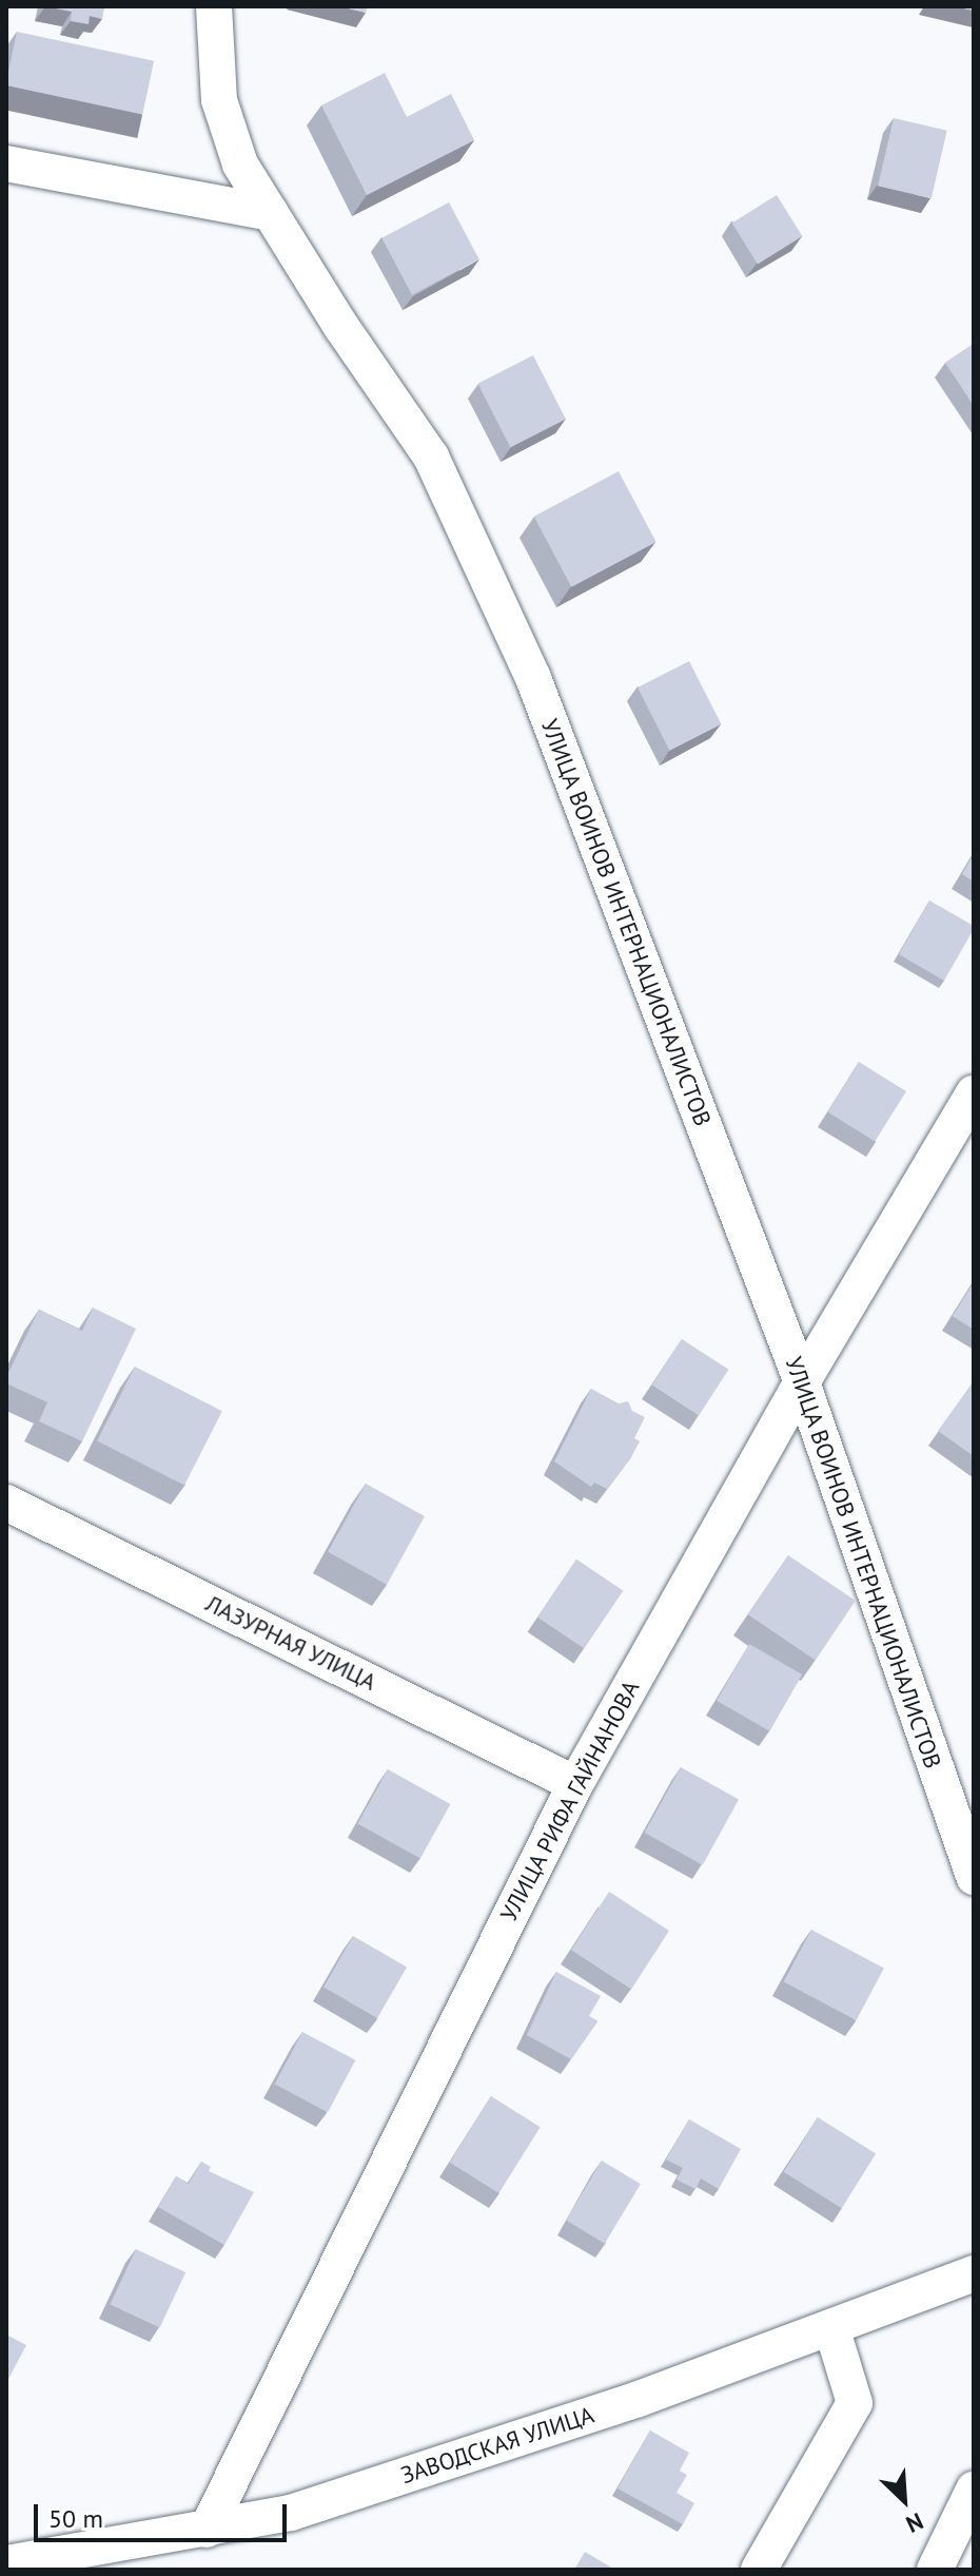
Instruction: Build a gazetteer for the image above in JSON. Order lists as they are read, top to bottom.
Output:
{
  "streets": {
    "street": [
      "УЛИЦА ВОИНОВ ИНТЕРНАЦИОНАЛИСТОВ",
      "ЛАЗУРНАЯ УЛИЦА",
      "УЛИЦА РИФА ГАЙНАНОВА",
      "ЗАВОДСКАЯ УЛИЦА"
    ]
  },
  "crossings": [
    ["УЛИЦА ВОИНОВ ИНТЕРНАЦИОНАЛИСТОВ", "УЛИЦА РИФА ГАЙНАНОВА"],
    ["ЛАЗУРНАЯ УЛИЦА", "УЛИЦА РИФА ГАЙНАНОВА"],
    ["УЛИЦА РИФА ГАЙНАНОВА", "ЗАВОДСКАЯ УЛИЦА"]
  ],
  "scale_bar": "50 m",
  "north": "bottom right"
}
